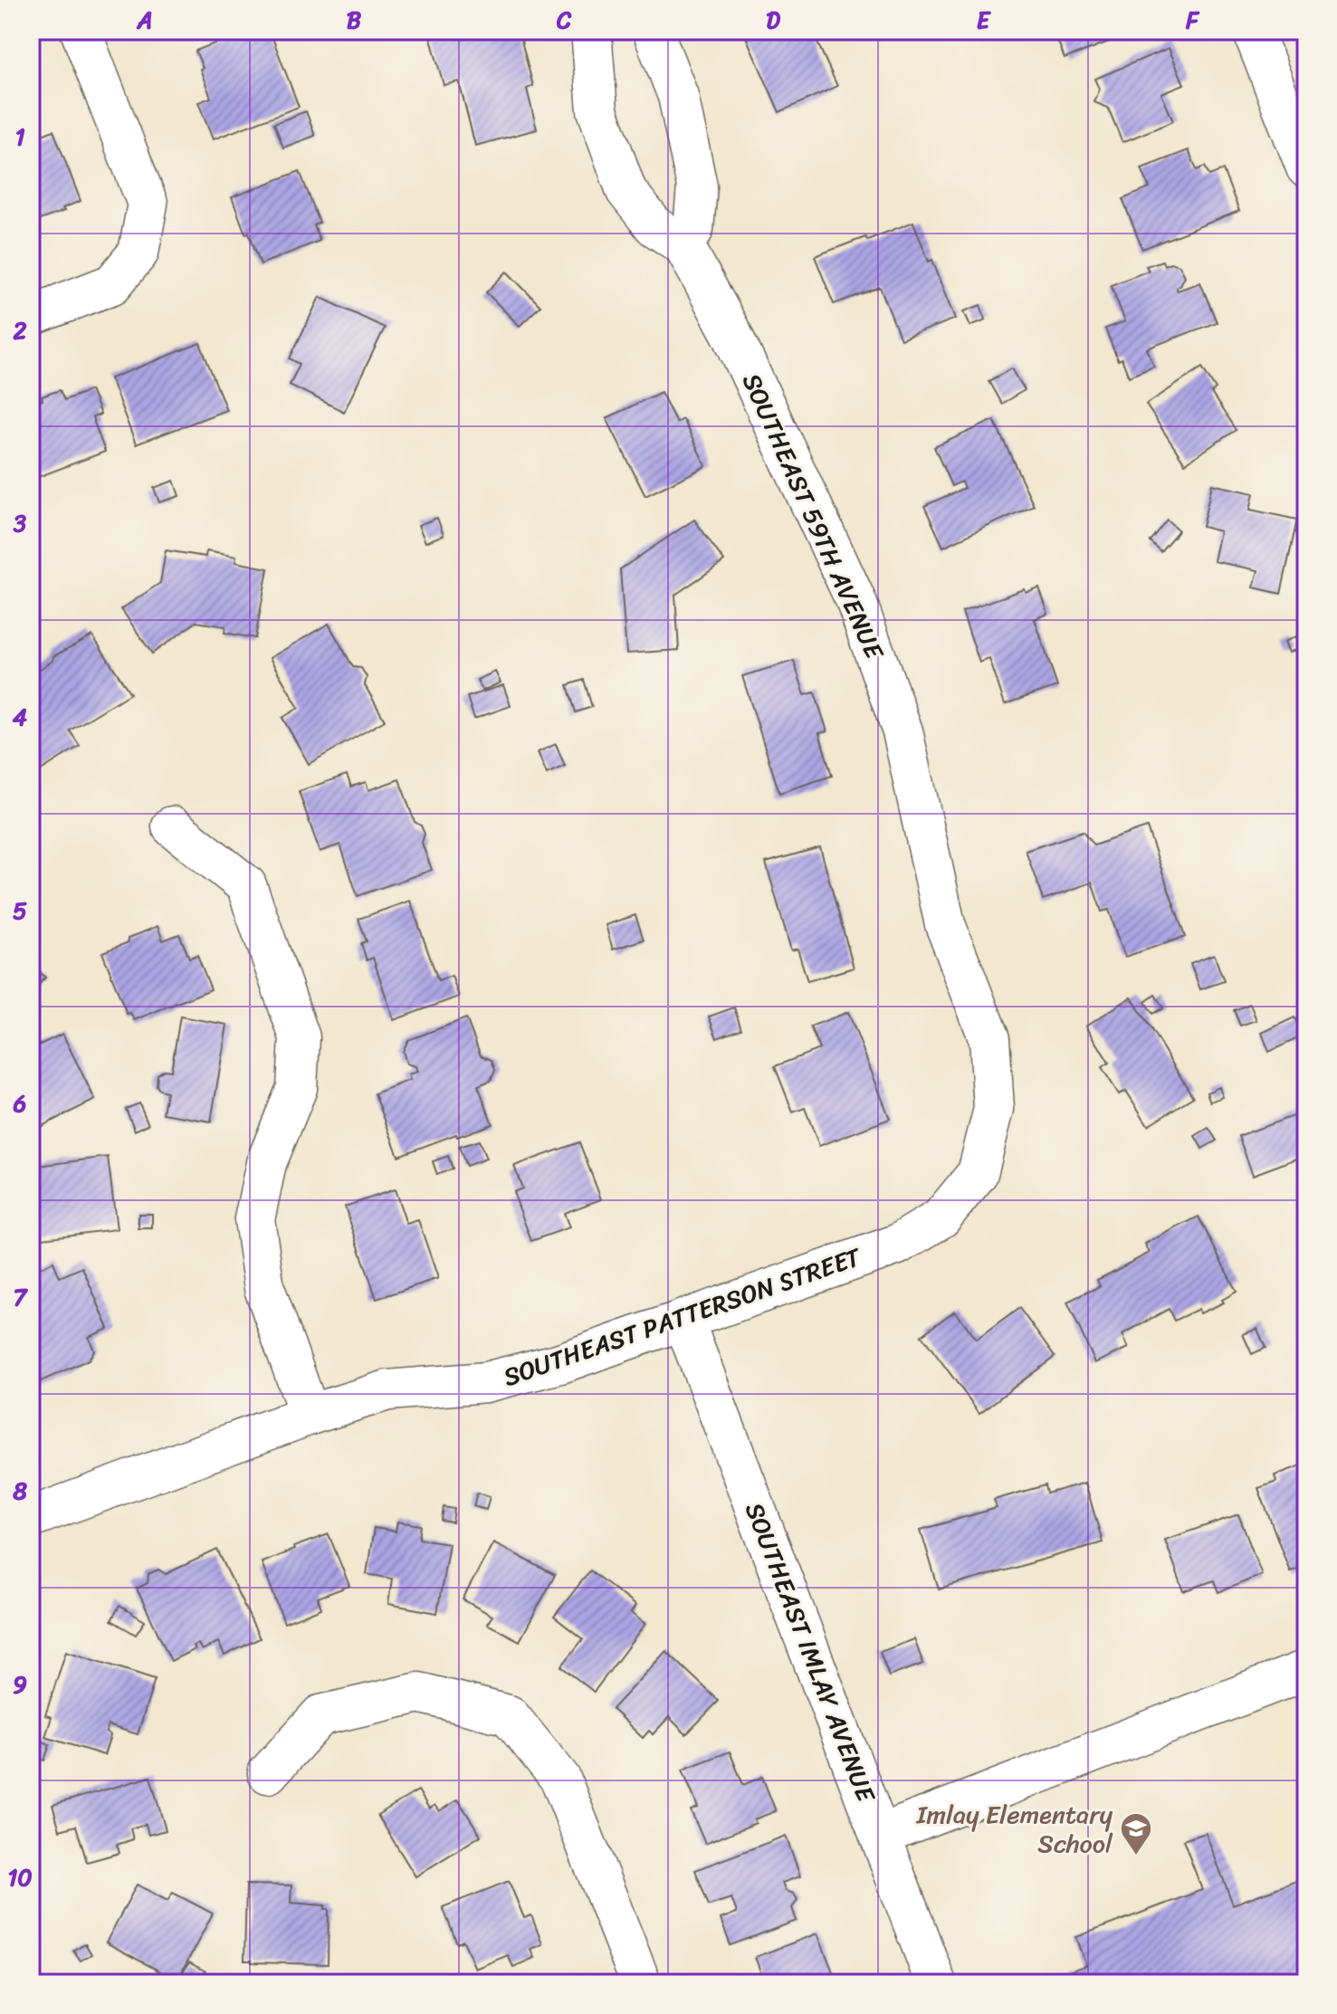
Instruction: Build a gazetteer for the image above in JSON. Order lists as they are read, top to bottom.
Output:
{
  "streets": {
    "street": ["SOUTHEAST 59TH AVENUE", "SOUTHEAST PATTERSON STREET", "SOUTHEAST IMLAY AVENUE"]
  },
  "crossings": [
    ["SOUTHEAST 59TH AVENUE", "SOUTHEAST PATTERSON STREET"],
    ["SOUTHEAST PATTERSON STREET", "SOUTHEAST IMLAY AVENUE"]
  ],
  "places": {
    "school or university": ["Imlay Elementary School"]
  },
  "grid": {
    "columns": [
      "A",
      "B",
      "C",
      "D",
      "E",
      "F"
    ],
    "rows": [
      "1",
      "2",
      "3",
      "4",
      "5",
      "6",
      "7",
      "8",
      "9",
      "10"
    ]
  }
}
